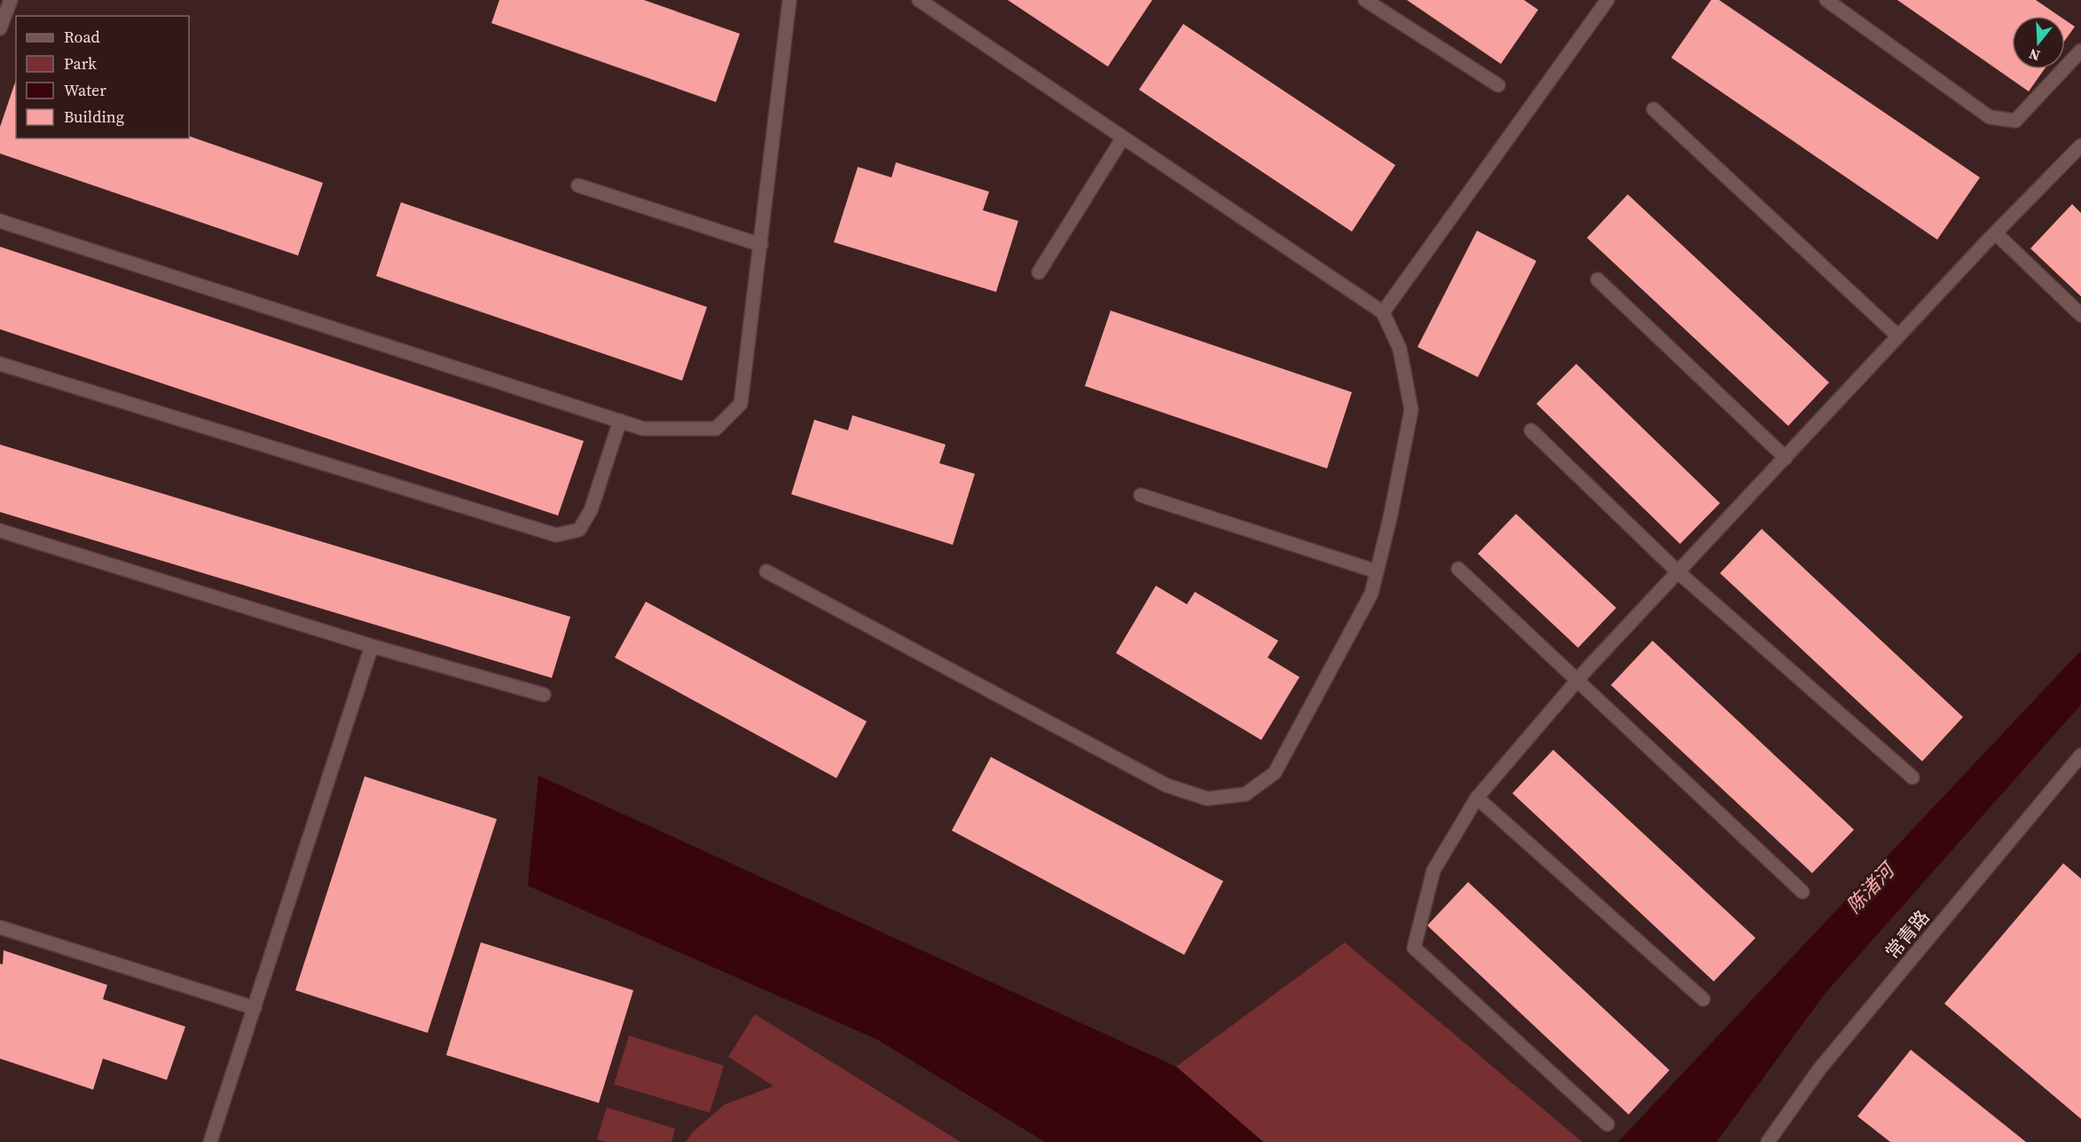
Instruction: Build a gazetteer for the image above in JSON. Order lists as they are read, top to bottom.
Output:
{
  "streets": {
    "street": ["常青路"]
  },
  "water": ["陈渚河"],
  "legend": [
    "Road",
    "Park",
    "Water",
    "Building"
  ],
  "north": "bottom"
}
